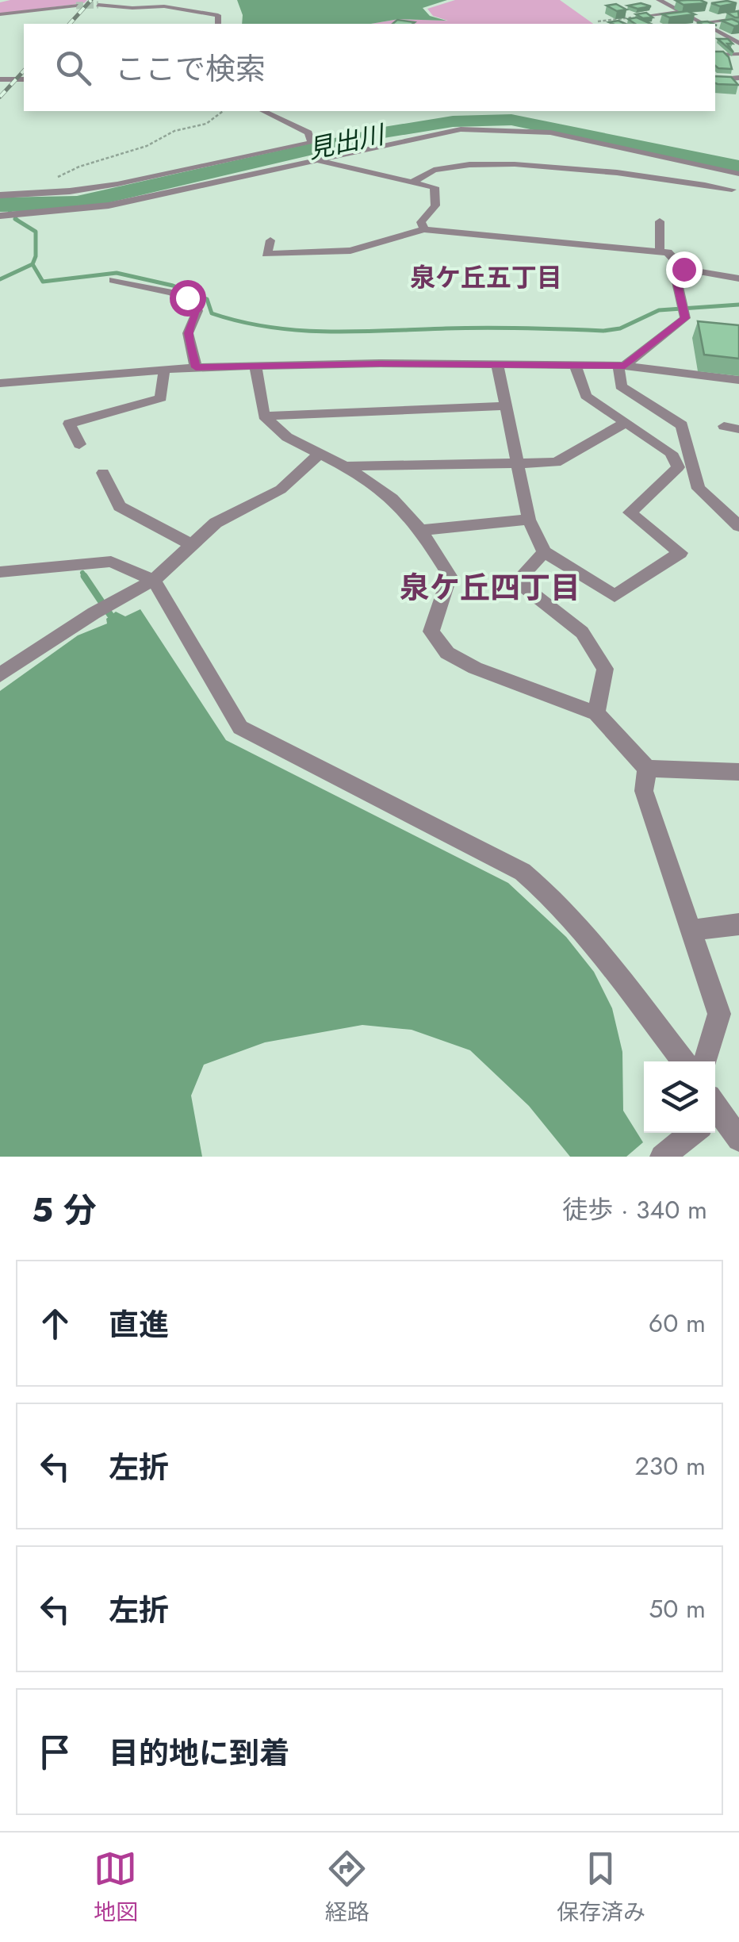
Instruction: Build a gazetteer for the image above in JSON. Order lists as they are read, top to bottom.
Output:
{
  "districts": ["泉ケ丘五丁目", "泉ケ丘四丁目"],
  "water": ["見出川"],
  "page": {
    "search": "ここで検索",
    "heading": ["5 分", "徒歩 · 340 m"],
    "list": [
      ["直進", "60 m"],
      ["左折", "230 m"],
      ["左折", "50 m"],
      "目的地に到着"
    ],
    "nav": ["地図", "経路", "保存済み"]
  }
}
